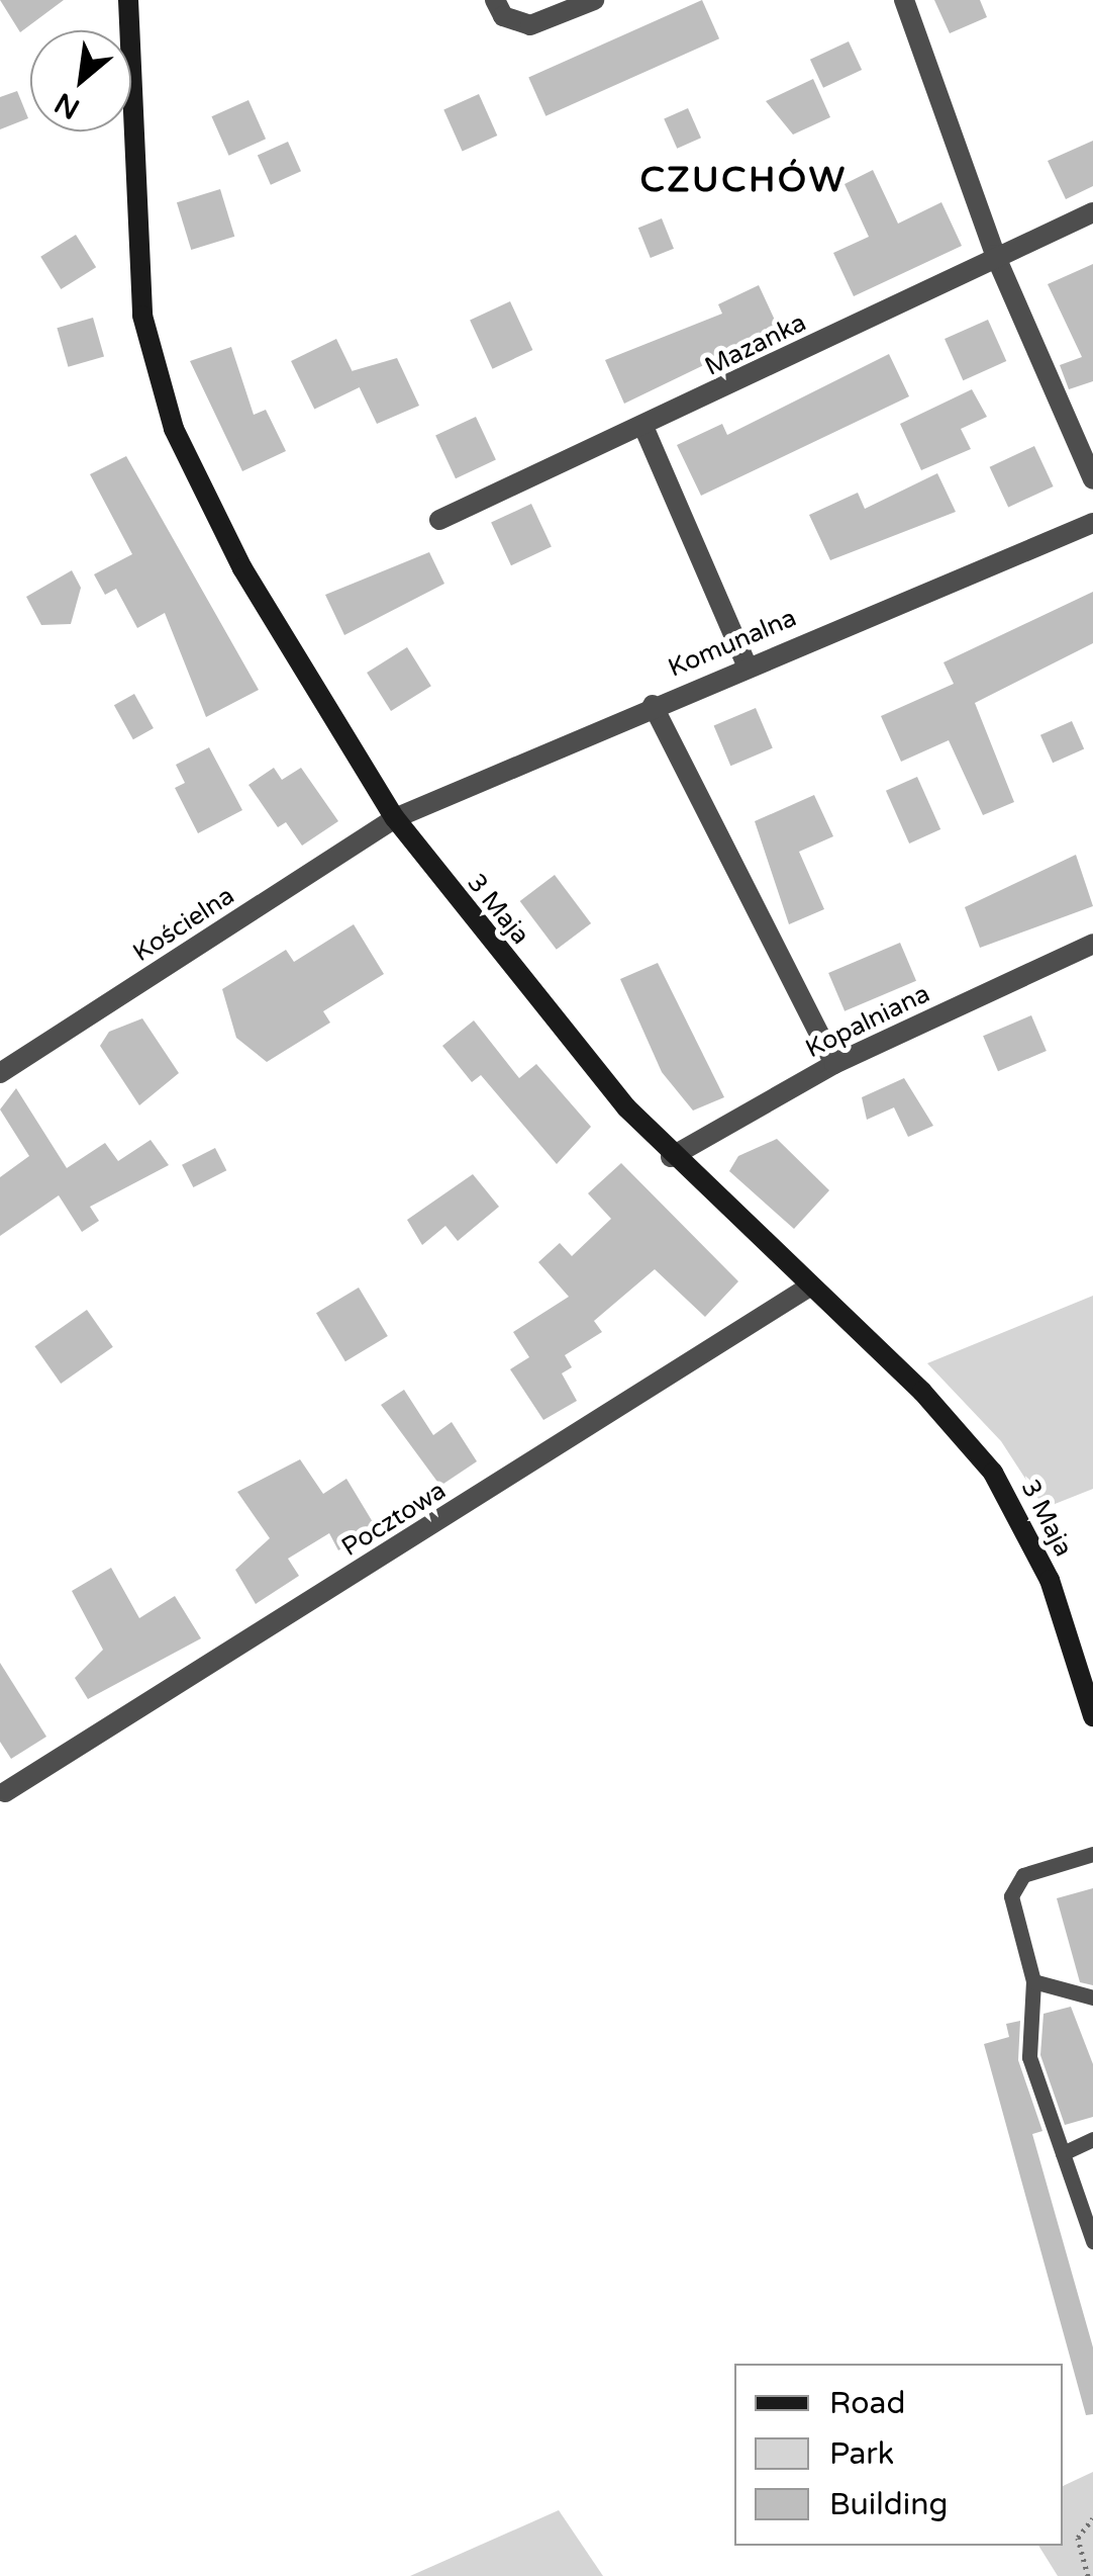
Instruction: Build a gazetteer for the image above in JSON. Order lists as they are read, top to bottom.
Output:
{
  "streets": {
    "main road": ["3 Maja"],
    "street": [
      "Mazanka",
      "Komunalna",
      "Kościelna",
      "Kopalniana",
      "Pocztowa"
    ]
  },
  "crossings": [
    ["Komunalna", "3 Maja"],
    ["Komunalna", "Kościelna"],
    ["3 Maja", "Kościelna"],
    ["3 Maja", "Kopalniana"],
    ["3 Maja", "Pocztowa"]
  ],
  "districts": ["CZUCHÓW"],
  "legend": ["Road", "Park", "Building"],
  "north": "bottom left"
}
